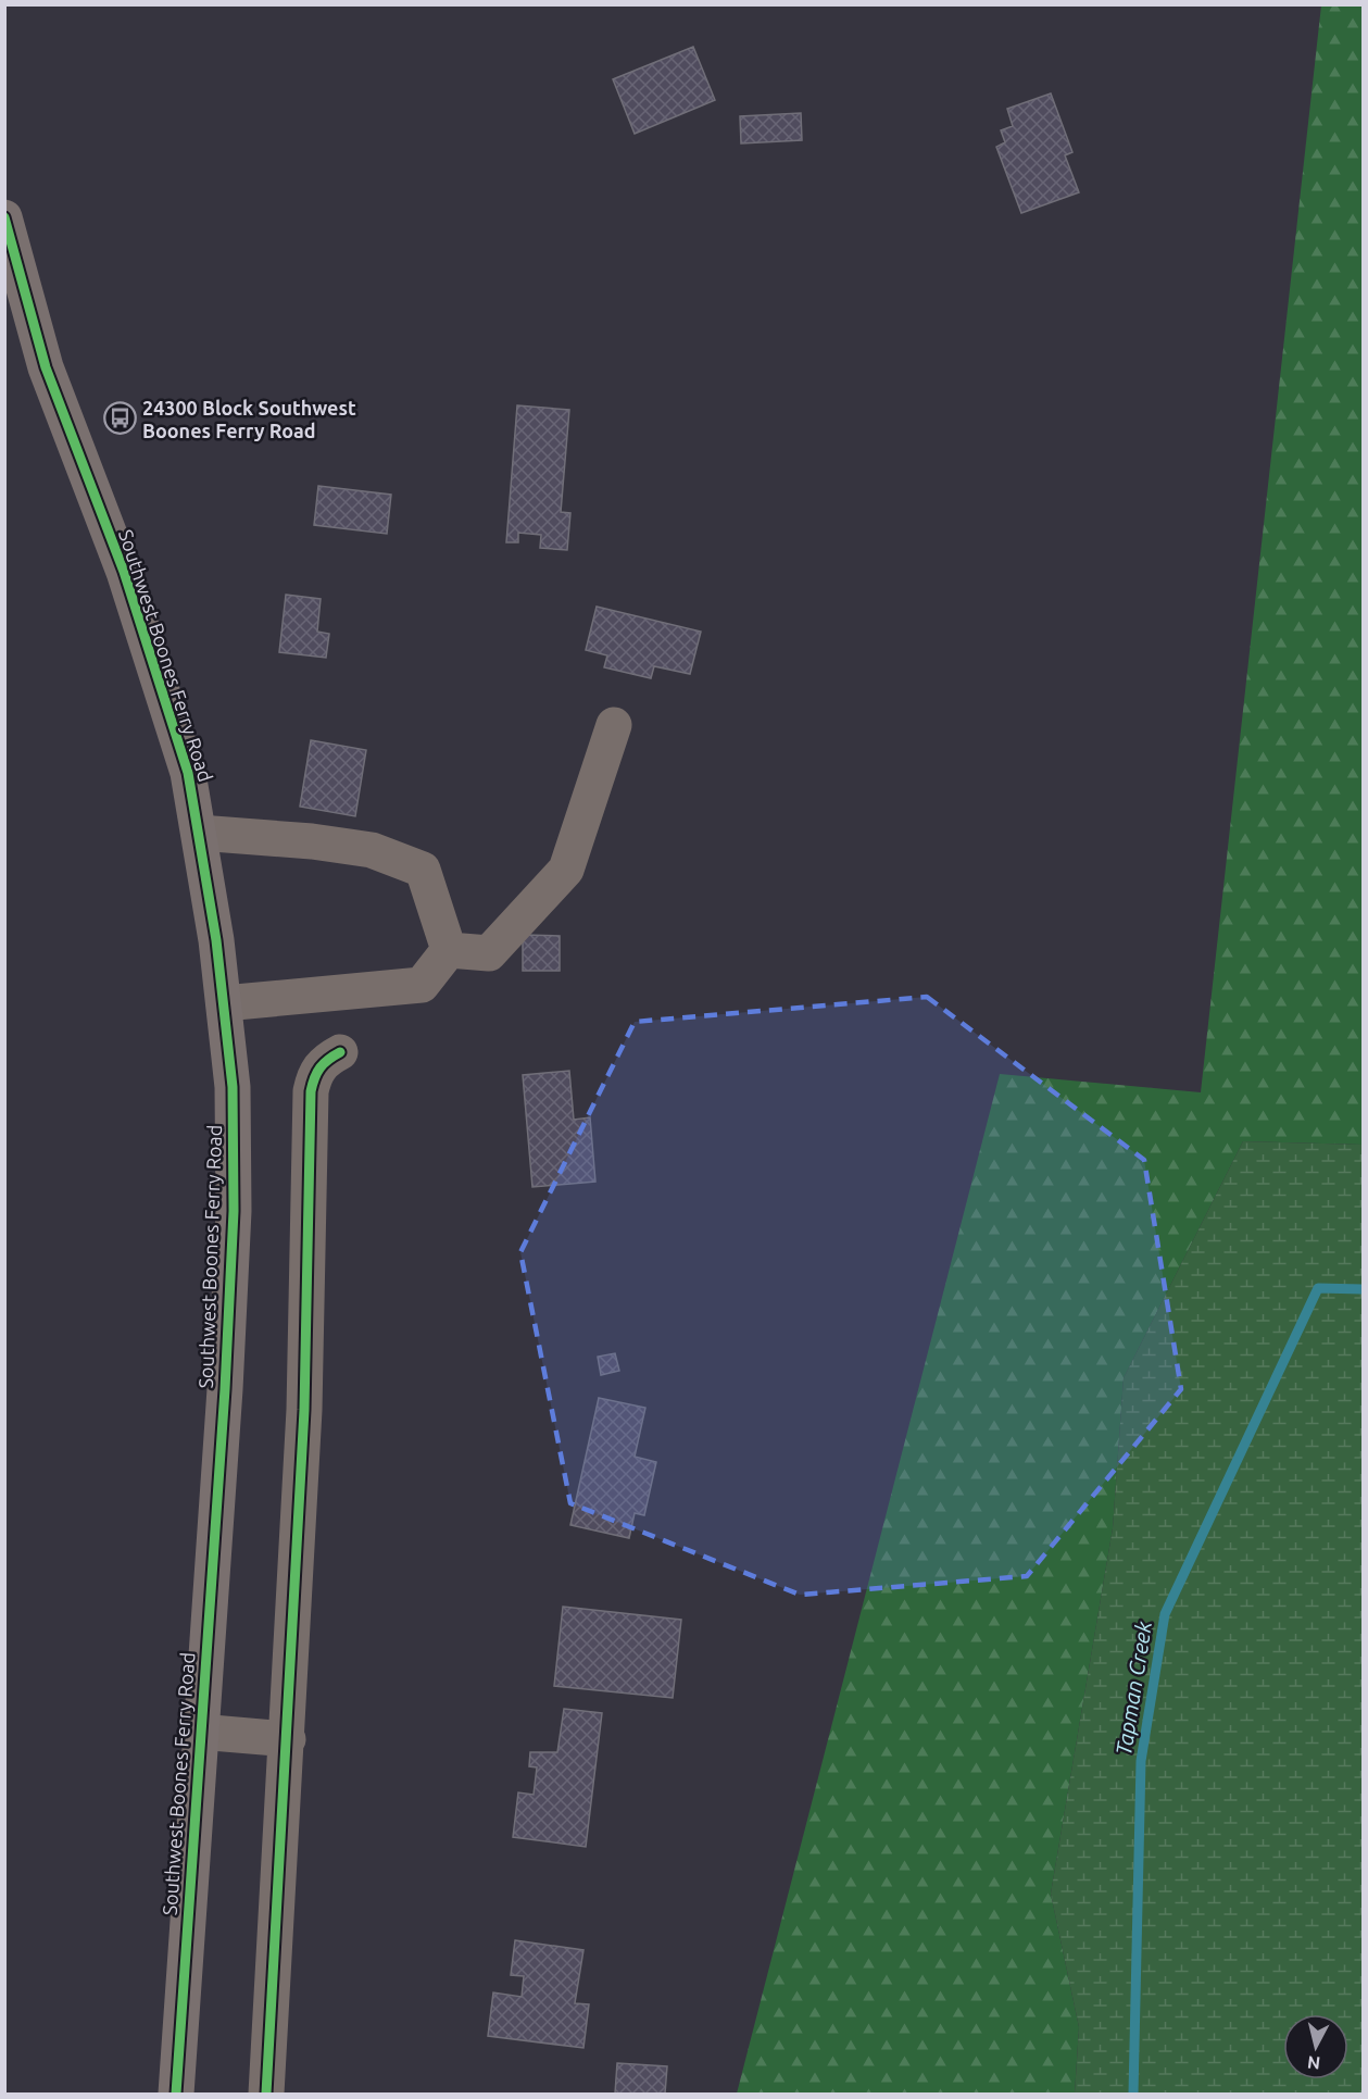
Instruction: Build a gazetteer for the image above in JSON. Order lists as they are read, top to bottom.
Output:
{
  "streets": {
    "main road": ["Southwest Boones Ferry Road"]
  },
  "water": ["Tapman Creek"],
  "places": {
    "bus stop": ["24300 Block Southwest Boones Ferry Road"]
  },
  "north": "bottom"
}
